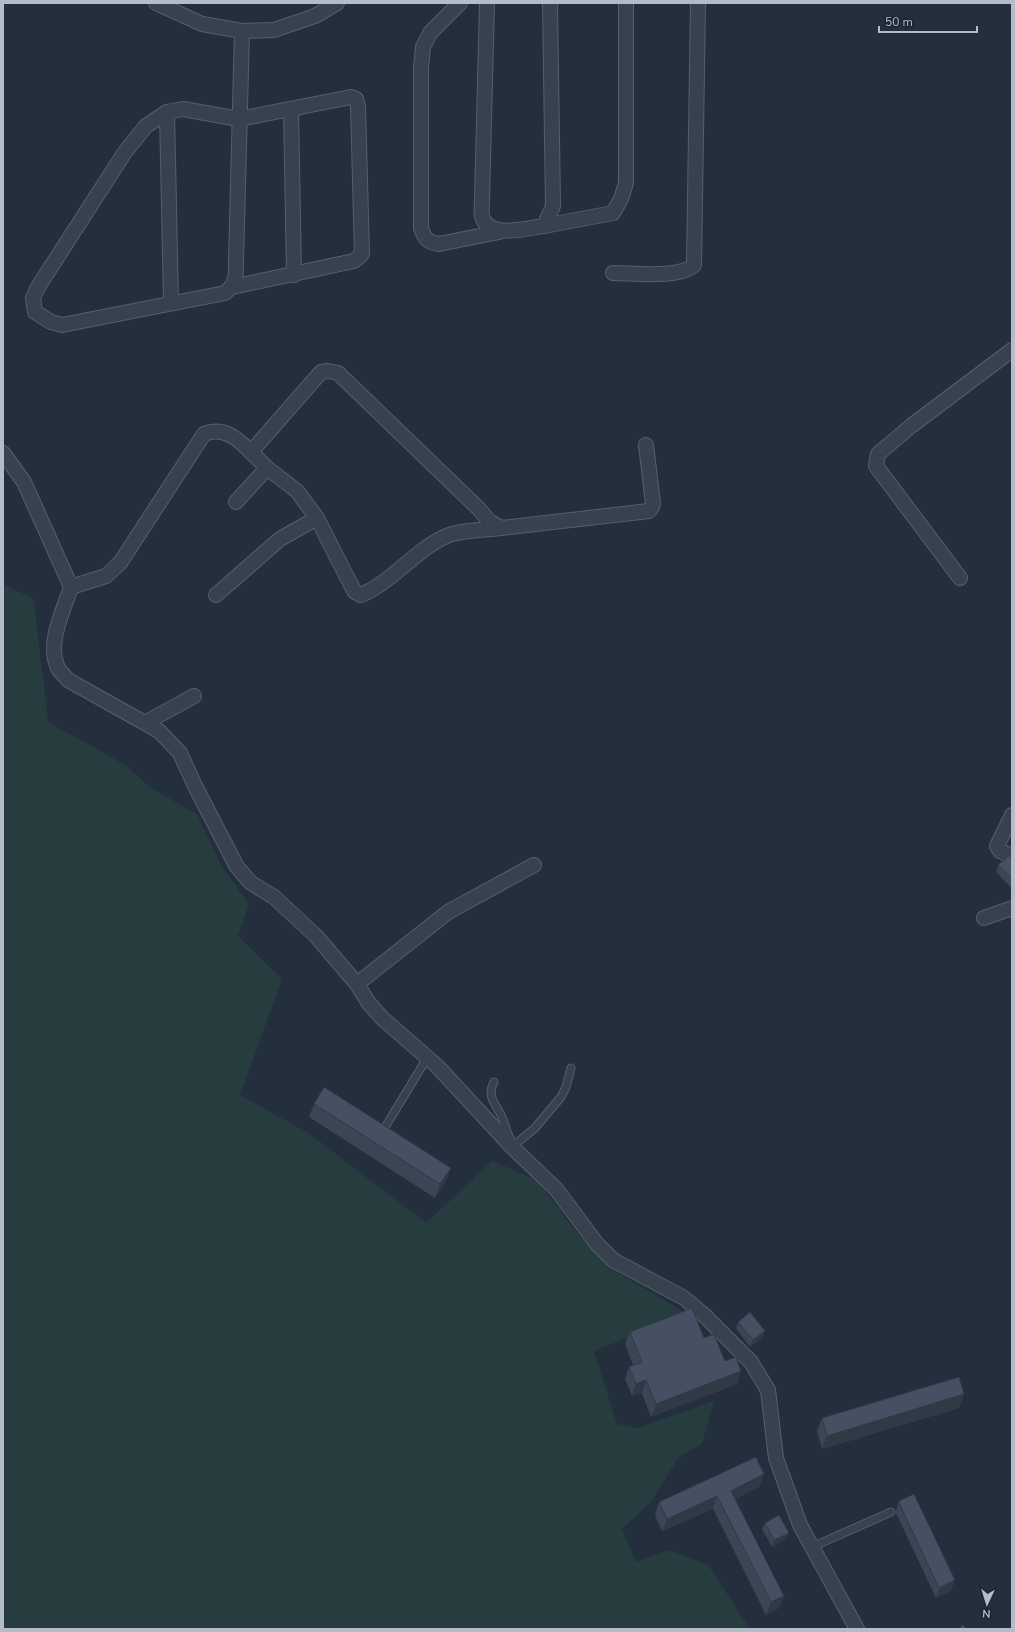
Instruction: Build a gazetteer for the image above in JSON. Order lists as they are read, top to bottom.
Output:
{
  "scale_bar": "50 m",
  "north": "bottom"
}
